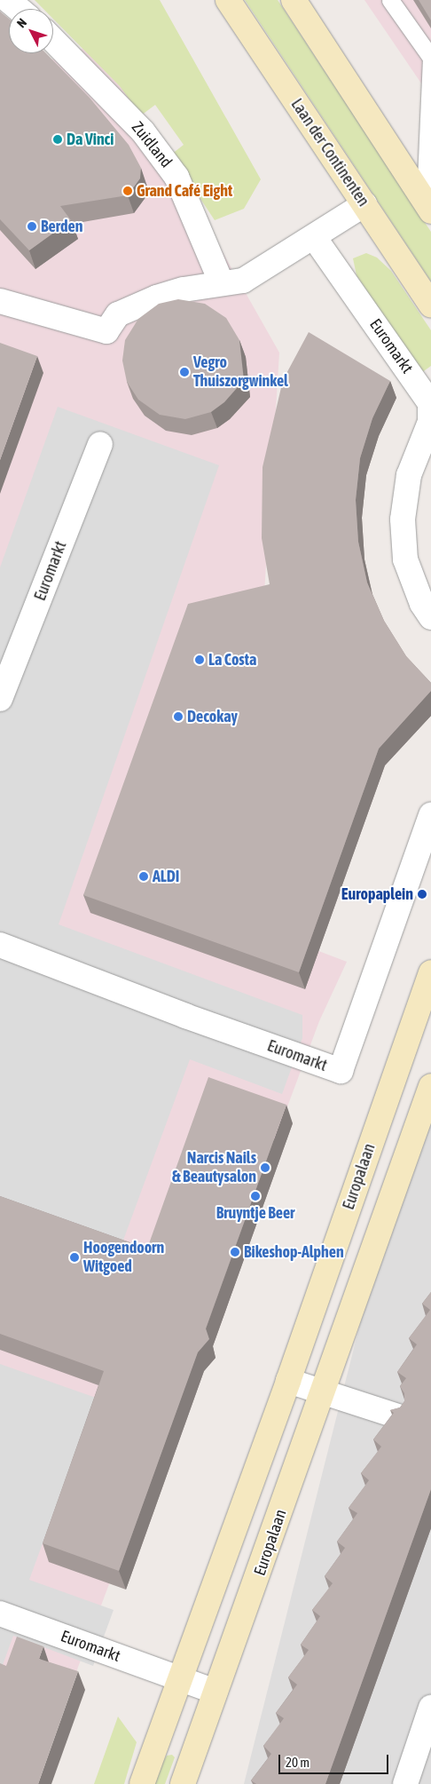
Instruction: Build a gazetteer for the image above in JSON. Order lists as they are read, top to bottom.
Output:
{
  "streets": {
    "street": [
      "Zuidland",
      "Laan der Continenten",
      "Euromarkt",
      "Europalaan"
    ]
  },
  "crossings": [
    ["Euromarkt", "Europalaan"]
  ],
  "places": [
    "Da Vinci",
    "Grand Café Eight",
    "Berden",
    "Vegro Thuiszorgwinkel",
    "La Costa",
    "Decokay",
    "ALDI",
    "Europaplein",
    "Narcis Nails & Beautysalon",
    "Bruyntje Beer",
    "Bikeshop-Alphen",
    "Hoogendoorn Witgoed"
  ],
  "scale_bar": "20 m",
  "north": "top left"
}
